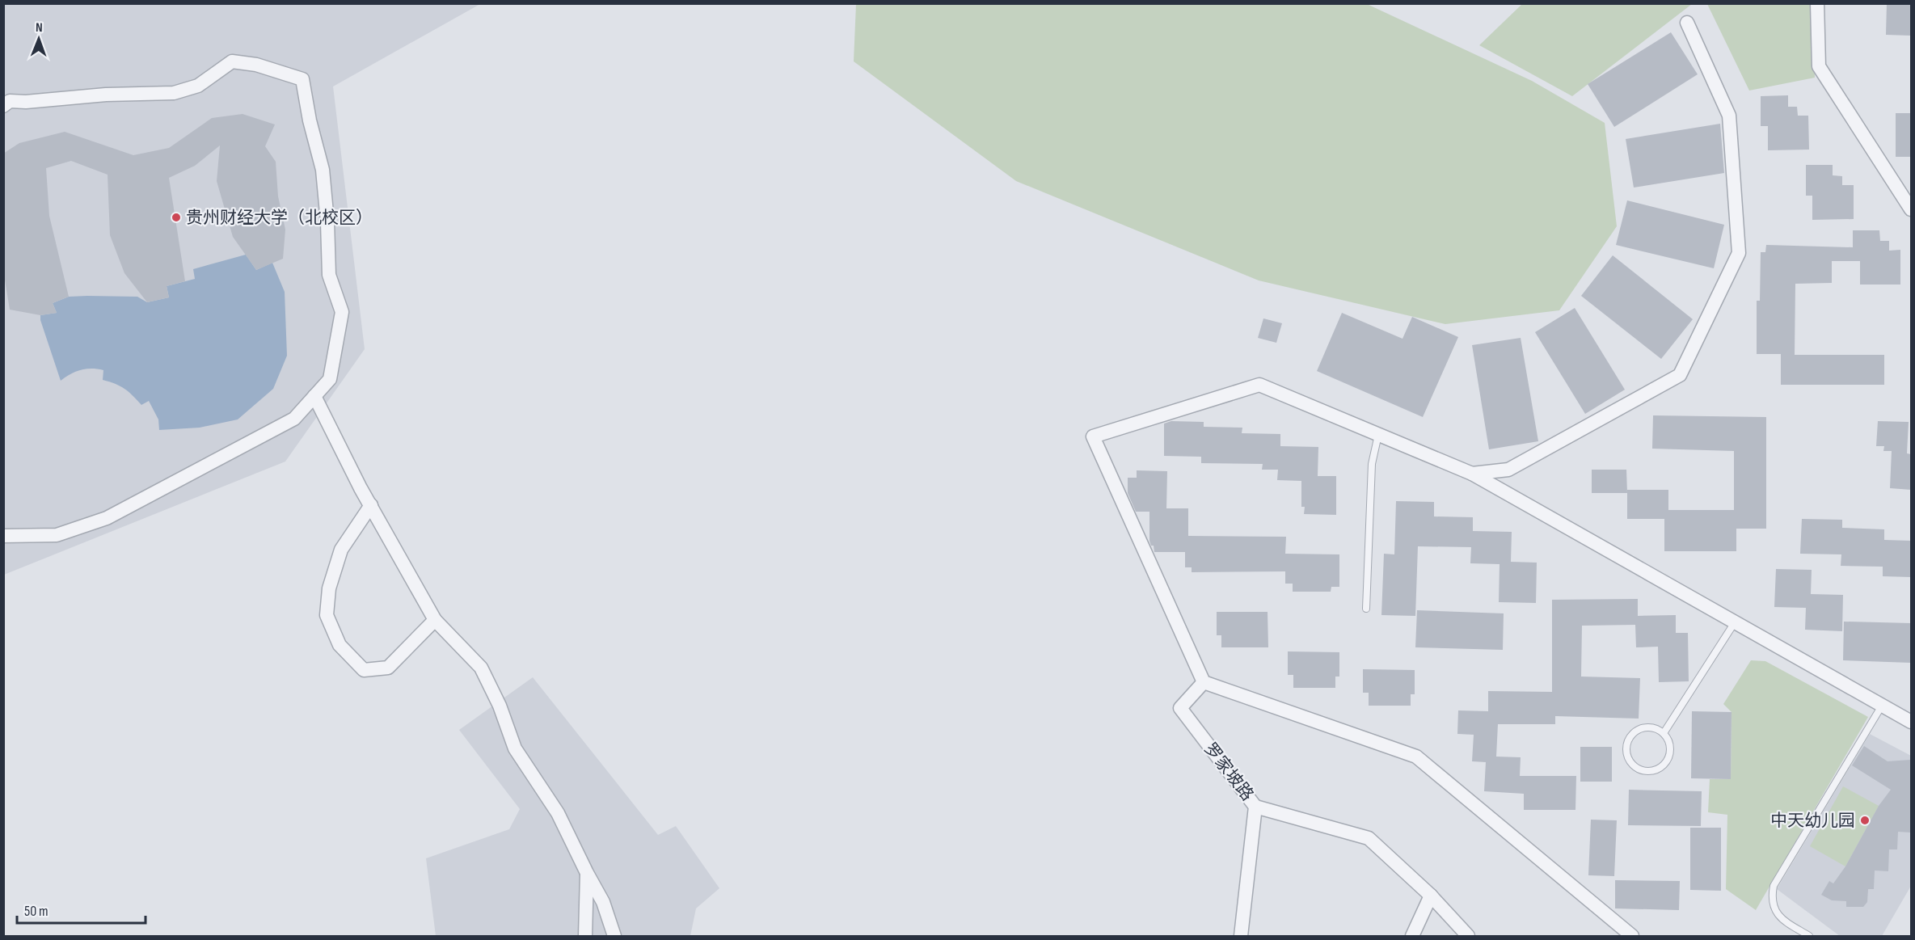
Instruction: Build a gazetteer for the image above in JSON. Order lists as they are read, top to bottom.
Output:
{
  "streets": {
    "street": ["罗家坡路"]
  },
  "places": ["贵州财经大学（北校区）", "中天幼儿园"],
  "scale_bar": "50 m",
  "north": "top"
}
